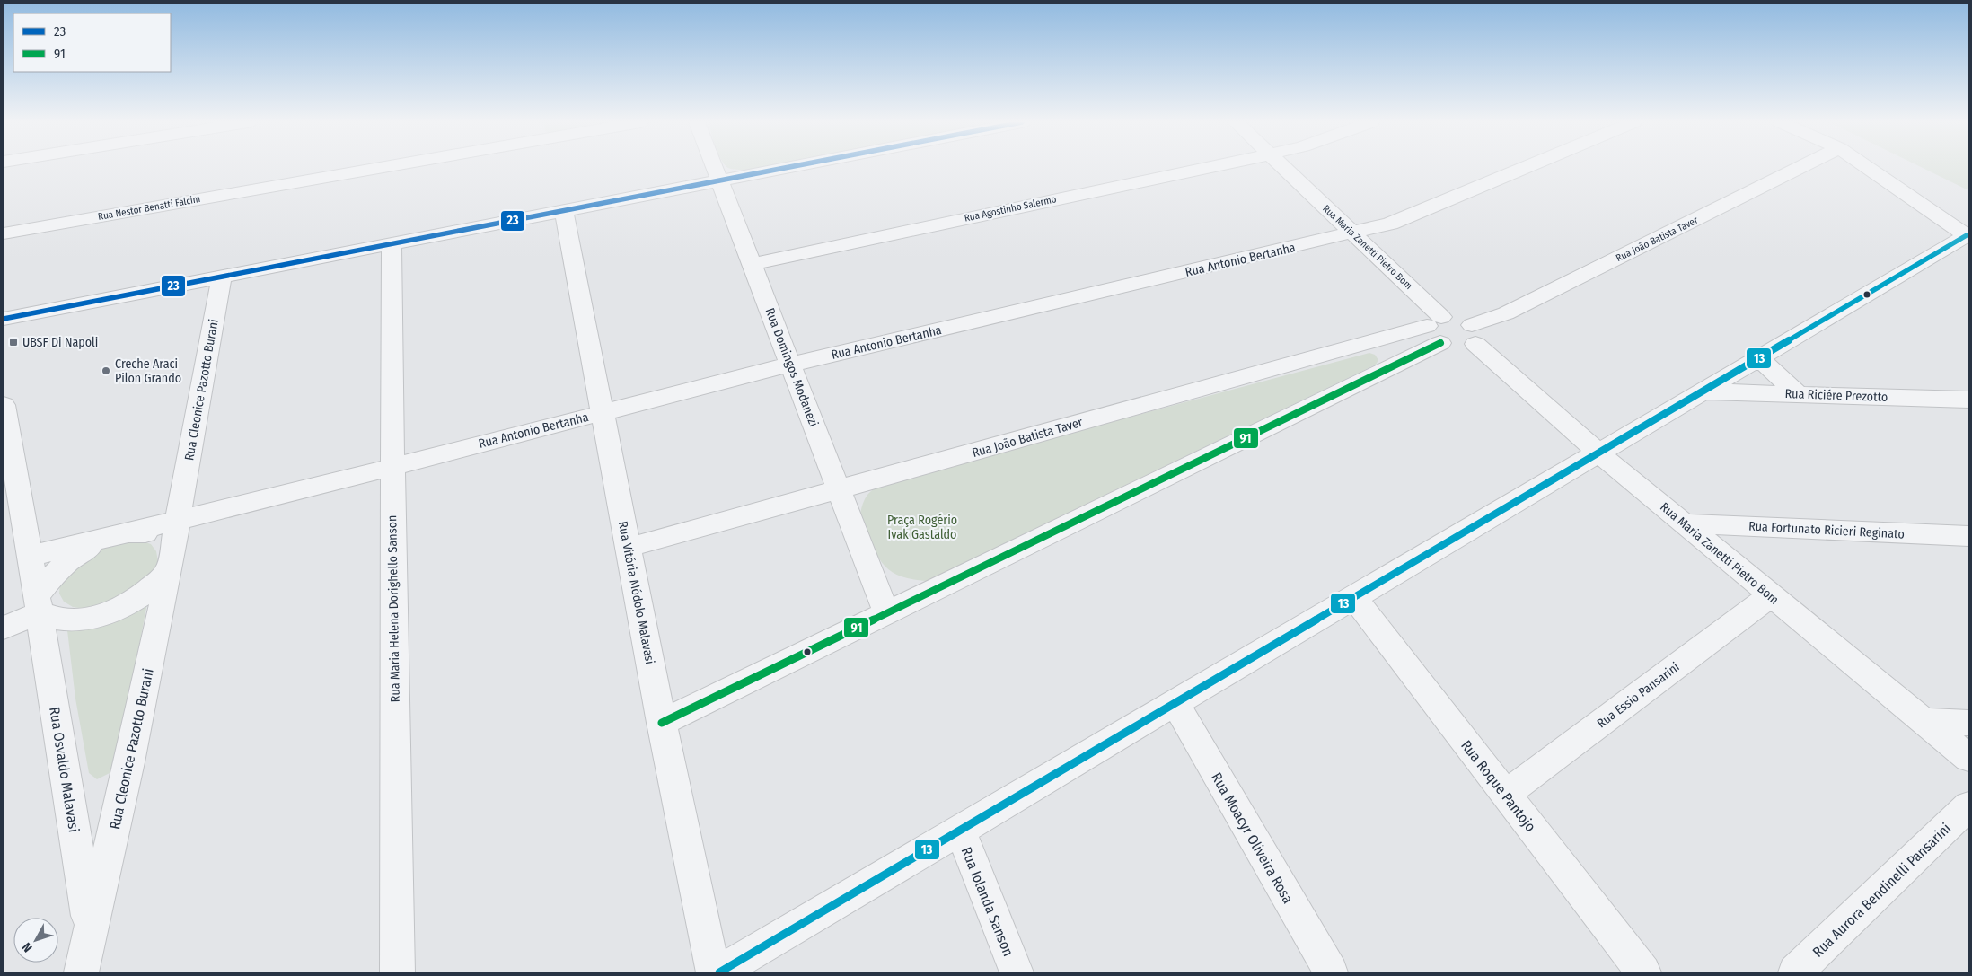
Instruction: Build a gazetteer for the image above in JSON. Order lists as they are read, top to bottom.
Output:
{
  "streets": {
    "street": [
      "Rua Nestor Benatti Falcim",
      "Rua Agostinho Salermo",
      "Rua João Batista Taver",
      "Rua Maria Zanetti Pietro Bom",
      "Rua Antonio Bertanha",
      "Rua Domingos Modanezi",
      "Rua Cleonice Pazotto Burani",
      "Rua Riciére Prezotto",
      "Rua Fortunato Ricieri Reginato",
      "Rua Vitória Módolo Malavasi",
      "Rua Maria Helena Dorighello Sanson",
      "Rua Essio Pansarini",
      "Rua Osvaldo Malavasi",
      "Rua Roque Pantojo",
      "Rua Moacyr Oliveira Rosa",
      "Rua Aurora Bendinelli Pansarini",
      "Rua Iolanda Sanson"
    ]
  },
  "crossings": [
    ["Rua Agostinho Salermo", "Rua Domingos Modanezi"],
    ["Rua João Batista Taver", "Rua Maria Zanetti Pietro Bom"],
    ["Rua João Batista Taver", "Rua Domingos Modanezi"],
    ["Rua João Batista Taver", "Rua Vitória Módolo Malavasi"],
    ["Rua Maria Zanetti Pietro Bom", "Rua Antonio Bertanha"],
    ["Rua Maria Zanetti Pietro Bom", "Rua Fortunato Ricieri Reginato"],
    ["Rua Maria Zanetti Pietro Bom", "Rua Essio Pansarini"],
    ["Rua Antonio Bertanha", "Rua Domingos Modanezi"],
    ["Rua Antonio Bertanha", "Rua Cleonice Pazotto Burani"],
    ["Rua Antonio Bertanha", "Rua Vitória Módolo Malavasi"],
    ["Rua Antonio Bertanha", "Rua Maria Helena Dorighello Sanson"],
    ["Rua Cleonice Pazotto Burani", "Rua Osvaldo Malavasi"],
    ["Rua Essio Pansarini", "Rua Roque Pantojo"]
  ],
  "parks": ["Praça Rogério Ivak Gastaldo"],
  "places": {
    "transit": ["UBSF Di Napoli"],
    "other": ["Creche Araci Pilon Grando"]
  },
  "lines": ["transit line 23", "transit line 13", "transit line 91"],
  "legend": ["23", "91"],
  "north": "bottom left"
}
